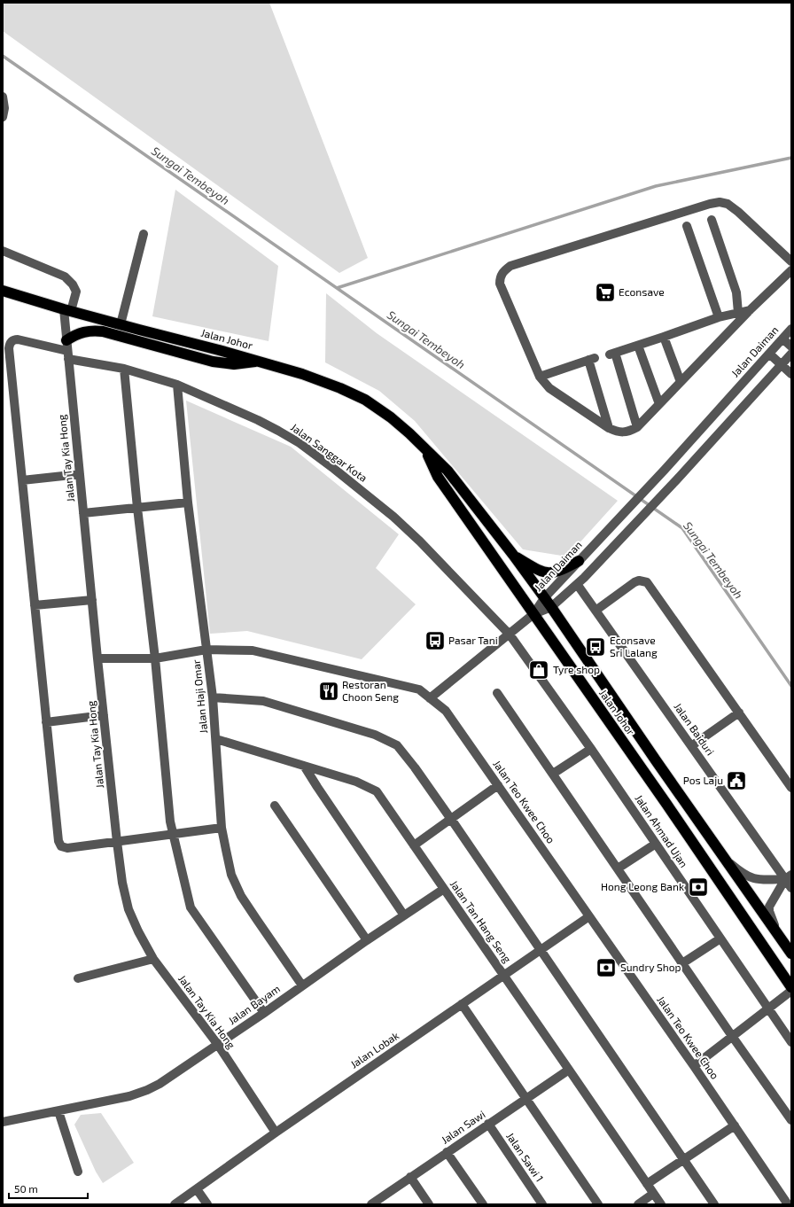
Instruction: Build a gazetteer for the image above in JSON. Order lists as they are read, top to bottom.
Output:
{
  "streets": {
    "highway": ["Jalan Johor"],
    "street": [
      "Jalan Daiman",
      "Jalan Sanggar Kota",
      "Jalan Tay Kia Hong",
      "Jalan Haji Omar",
      "Jalan Baiduri",
      "Jalan Teo Kwee Choo",
      "Jalan Ahmad Ujan",
      "Jalan Tan Hang Seng",
      "Jalan Bayam",
      "Jalan Lobak",
      "Jalan Sawi",
      "Jalan Sawi 1"
    ]
  },
  "crossings": [
    ["Jalan Johor", "Jalan Daiman"],
    ["Jalan Johor", "Jalan Tay Kia Hong"],
    ["Jalan Sanggar Kota", "Jalan Tay Kia Hong"],
    ["Jalan Sanggar Kota", "Jalan Haji Omar"],
    ["Jalan Sanggar Kota", "Jalan Ahmad Ujan"],
    ["Jalan Tay Kia Hong", "Jalan Teo Kwee Choo"],
    ["Jalan Tay Kia Hong", "Jalan Bayam"],
    ["Jalan Tay Kia Hong", "Jalan Lobak"],
    ["Jalan Haji Omar", "Jalan Teo Kwee Choo"],
    ["Jalan Haji Omar", "Jalan Tan Hang Seng"],
    ["Jalan Haji Omar", "Jalan Bayam"],
    ["Jalan Teo Kwee Choo", "Jalan Lobak"],
    ["Jalan Tan Hang Seng", "Jalan Bayam"],
    ["Jalan Tan Hang Seng", "Jalan Lobak"],
    ["Jalan Tan Hang Seng", "Jalan Sawi"],
    ["Jalan Sawi", "Jalan Sawi 1"]
  ],
  "water": ["Sungai Tembeyoh"],
  "places": {
    "supermarket": ["Econsave"],
    "bus stop": ["Pasar Tani", "Econsave Sri Lalang"],
    "shop": ["Tyre shop"],
    "restaurant": ["Restoran Choon Seng"],
    "public building": ["Pos Laju"],
    "bank": ["Hong Leong Bank", "Sundry Shop"]
  },
  "scale_bar": "50 m"
}
